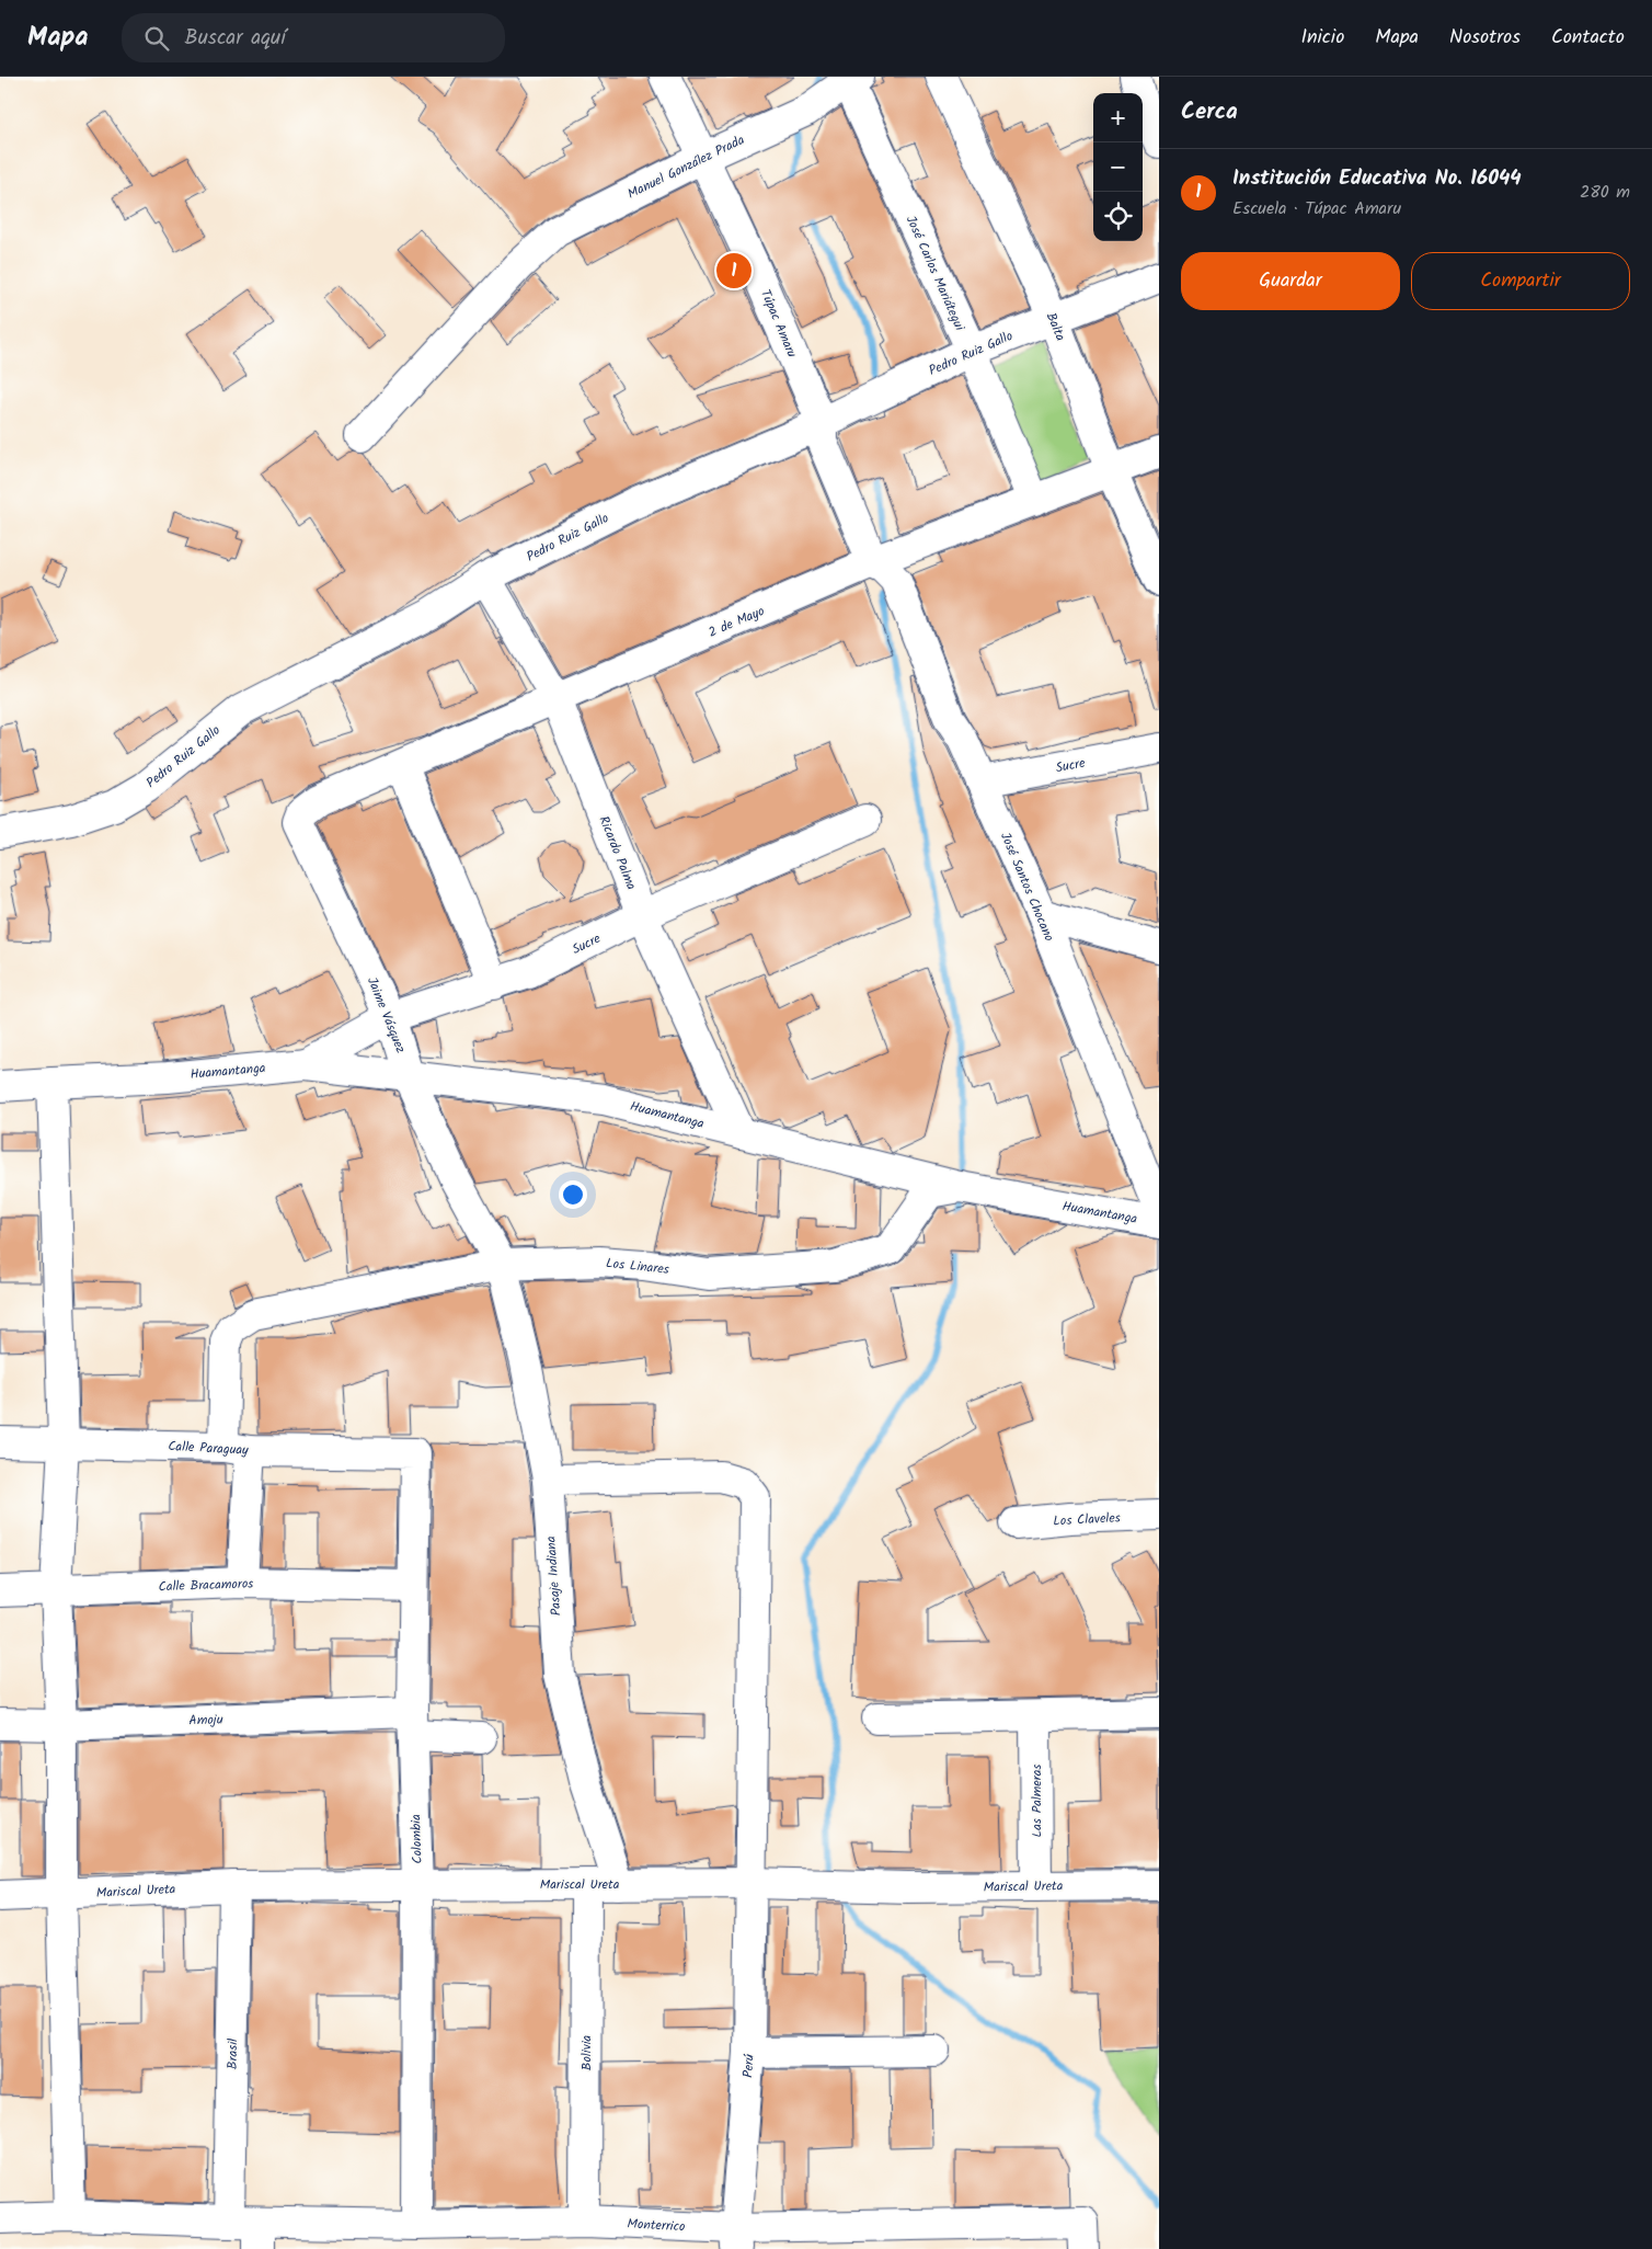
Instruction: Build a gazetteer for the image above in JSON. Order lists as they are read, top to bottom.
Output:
{
  "streets": {
    "street": [
      "Manuel González Prada",
      "José Carlos Mariátegui",
      "Túpac Amaru",
      "Balta",
      "Pedro Ruiz Gallo",
      "2 de Mayo",
      "Sucre",
      "Ricardo Palma",
      "José Santos Chocano",
      "Jaime Vásquez",
      "Huamantanga",
      "Los Linares",
      "Calle Paraguay",
      "Los Claveles",
      "Pasaje Indiana",
      "Calle Bracamoros",
      "Amoju",
      "Las Palmeras",
      "Colombia",
      "Mariscal Ureta",
      "Bolivia",
      "Brasil",
      "Perú",
      "Monterrico"
    ]
  },
  "crossings": [
    ["Manuel González Prada", "José Carlos Mariátegui"],
    ["Manuel González Prada", "Túpac Amaru"],
    ["José Carlos Mariátegui", "Pedro Ruiz Gallo"],
    ["José Carlos Mariátegui", "2 de Mayo"],
    ["Túpac Amaru", "Pedro Ruiz Gallo"],
    ["Túpac Amaru", "2 de Mayo"],
    ["Túpac Amaru", "José Santos Chocano"],
    ["Balta", "Pedro Ruiz Gallo"],
    ["Balta", "2 de Mayo"],
    ["Pedro Ruiz Gallo", "Ricardo Palma"],
    ["2 de Mayo", "Ricardo Palma"],
    ["2 de Mayo", "José Santos Chocano"],
    ["2 de Mayo", "Jaime Vásquez"],
    ["Sucre", "Ricardo Palma"],
    ["Sucre", "José Santos Chocano"],
    ["Sucre", "Jaime Vásquez"],
    ["Sucre", "Huamantanga"],
    ["Ricardo Palma", "Huamantanga"],
    ["Jaime Vásquez", "Huamantanga"],
    ["Jaime Vásquez", "Los Linares"],
    ["Jaime Vásquez", "Pasaje Indiana"],
    ["Huamantanga", "Los Linares"],
    ["Los Linares", "Calle Paraguay"],
    ["Los Linares", "Pasaje Indiana"],
    ["Los Linares", "Calle Bracamoros"],
    ["Calle Paraguay", "Colombia"],
    ["Pasaje Indiana", "Mariscal Ureta"],
    ["Pasaje Indiana", "Perú"],
    ["Calle Bracamoros", "Colombia"],
    ["Amoju", "Colombia"],
    ["Las Palmeras", "Mariscal Ureta"],
    ["Colombia", "Mariscal Ureta"],
    ["Colombia", "Monterrico"],
    ["Mariscal Ureta", "Bolivia"],
    ["Mariscal Ureta", "Brasil"],
    ["Mariscal Ureta", "Perú"],
    ["Bolivia", "Monterrico"],
    ["Brasil", "Monterrico"],
    ["Perú", "Monterrico"]
  ],
  "page": {
    "header": "Mapa",
    "search": "Buscar aquí",
    "nav": [
      "Inicio",
      "Mapa",
      "Nosotros",
      "Contacto"
    ],
    "heading": "Cerca",
    "map_buttons": ["+", "−"],
    "list": [
      {
        "mark": "1",
        "name": "Institución Educativa No. 16044",
        "note": "Escuela · Túpac Amaru",
        "value": "280 m"
      }
    ],
    "buttons": ["Guardar", "Compartir"],
    "pins": "1"
  }
}
